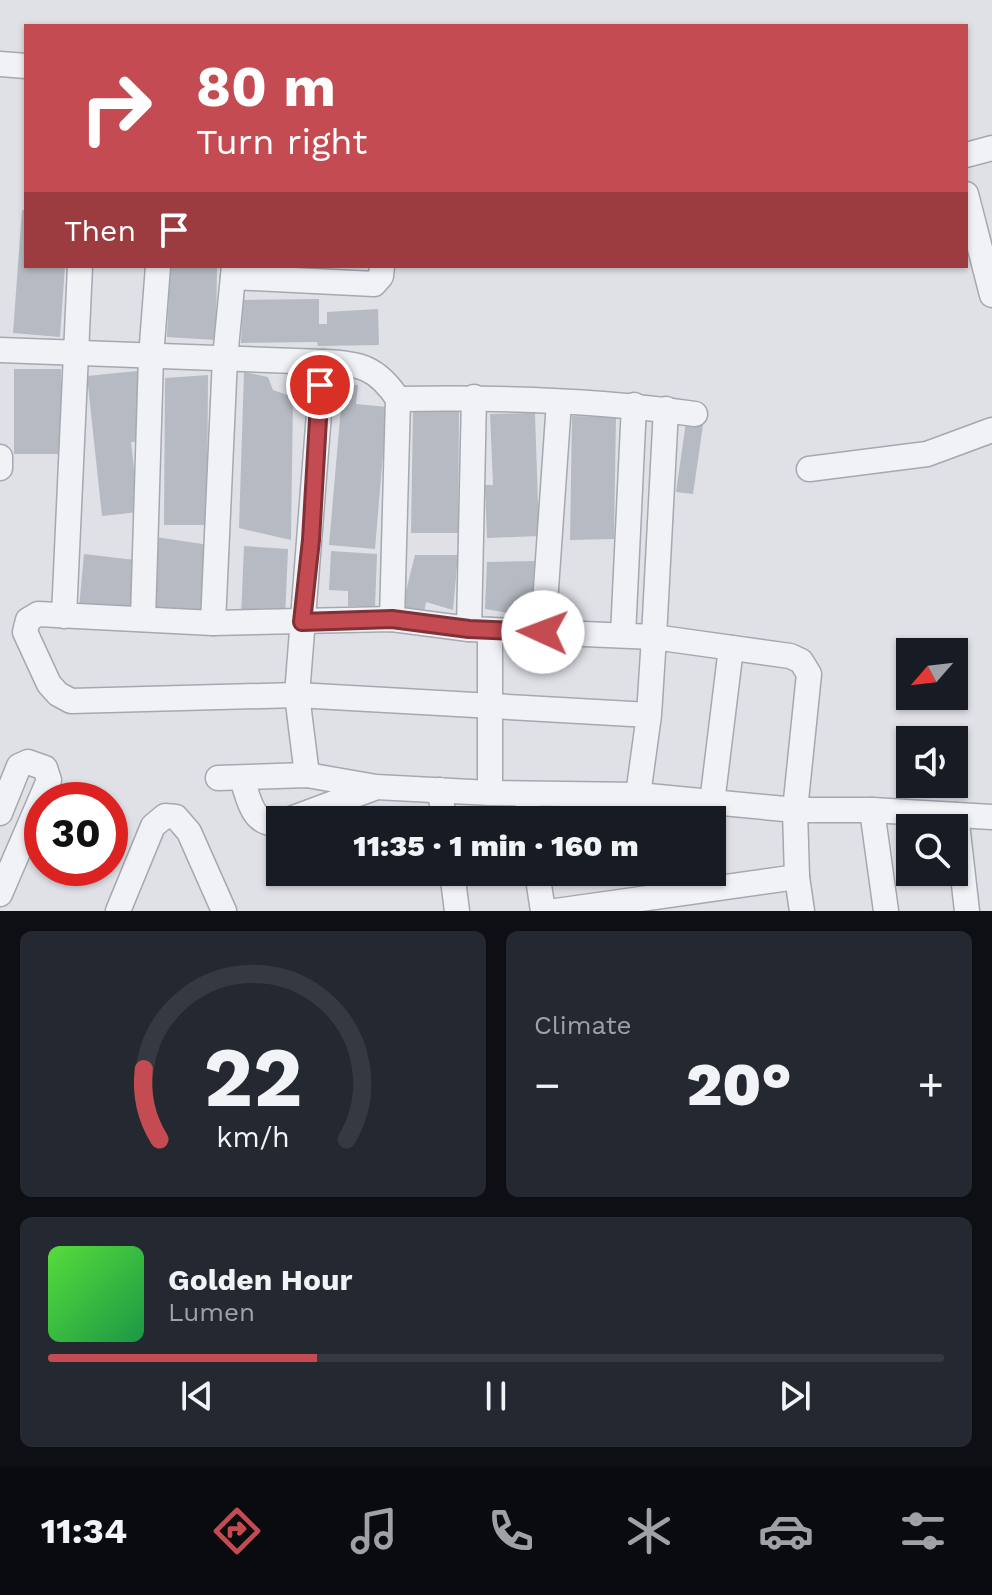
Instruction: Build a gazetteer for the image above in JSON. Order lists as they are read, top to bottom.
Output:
{
  "north": "bottom left",
  "page": {
    "turn": ["80 m", "Turn right"],
    "then": "Then",
    "limit": "30",
    "trip": "11:35 · 1 min · 160 m",
    "tile": "Climate",
    "heat": ["−", "20°", "+"],
    "song": ["Golden Hour", "Lumen"],
    "tabs": "11:34",
    "gauge": ["22", "km/h"]
  }
}
